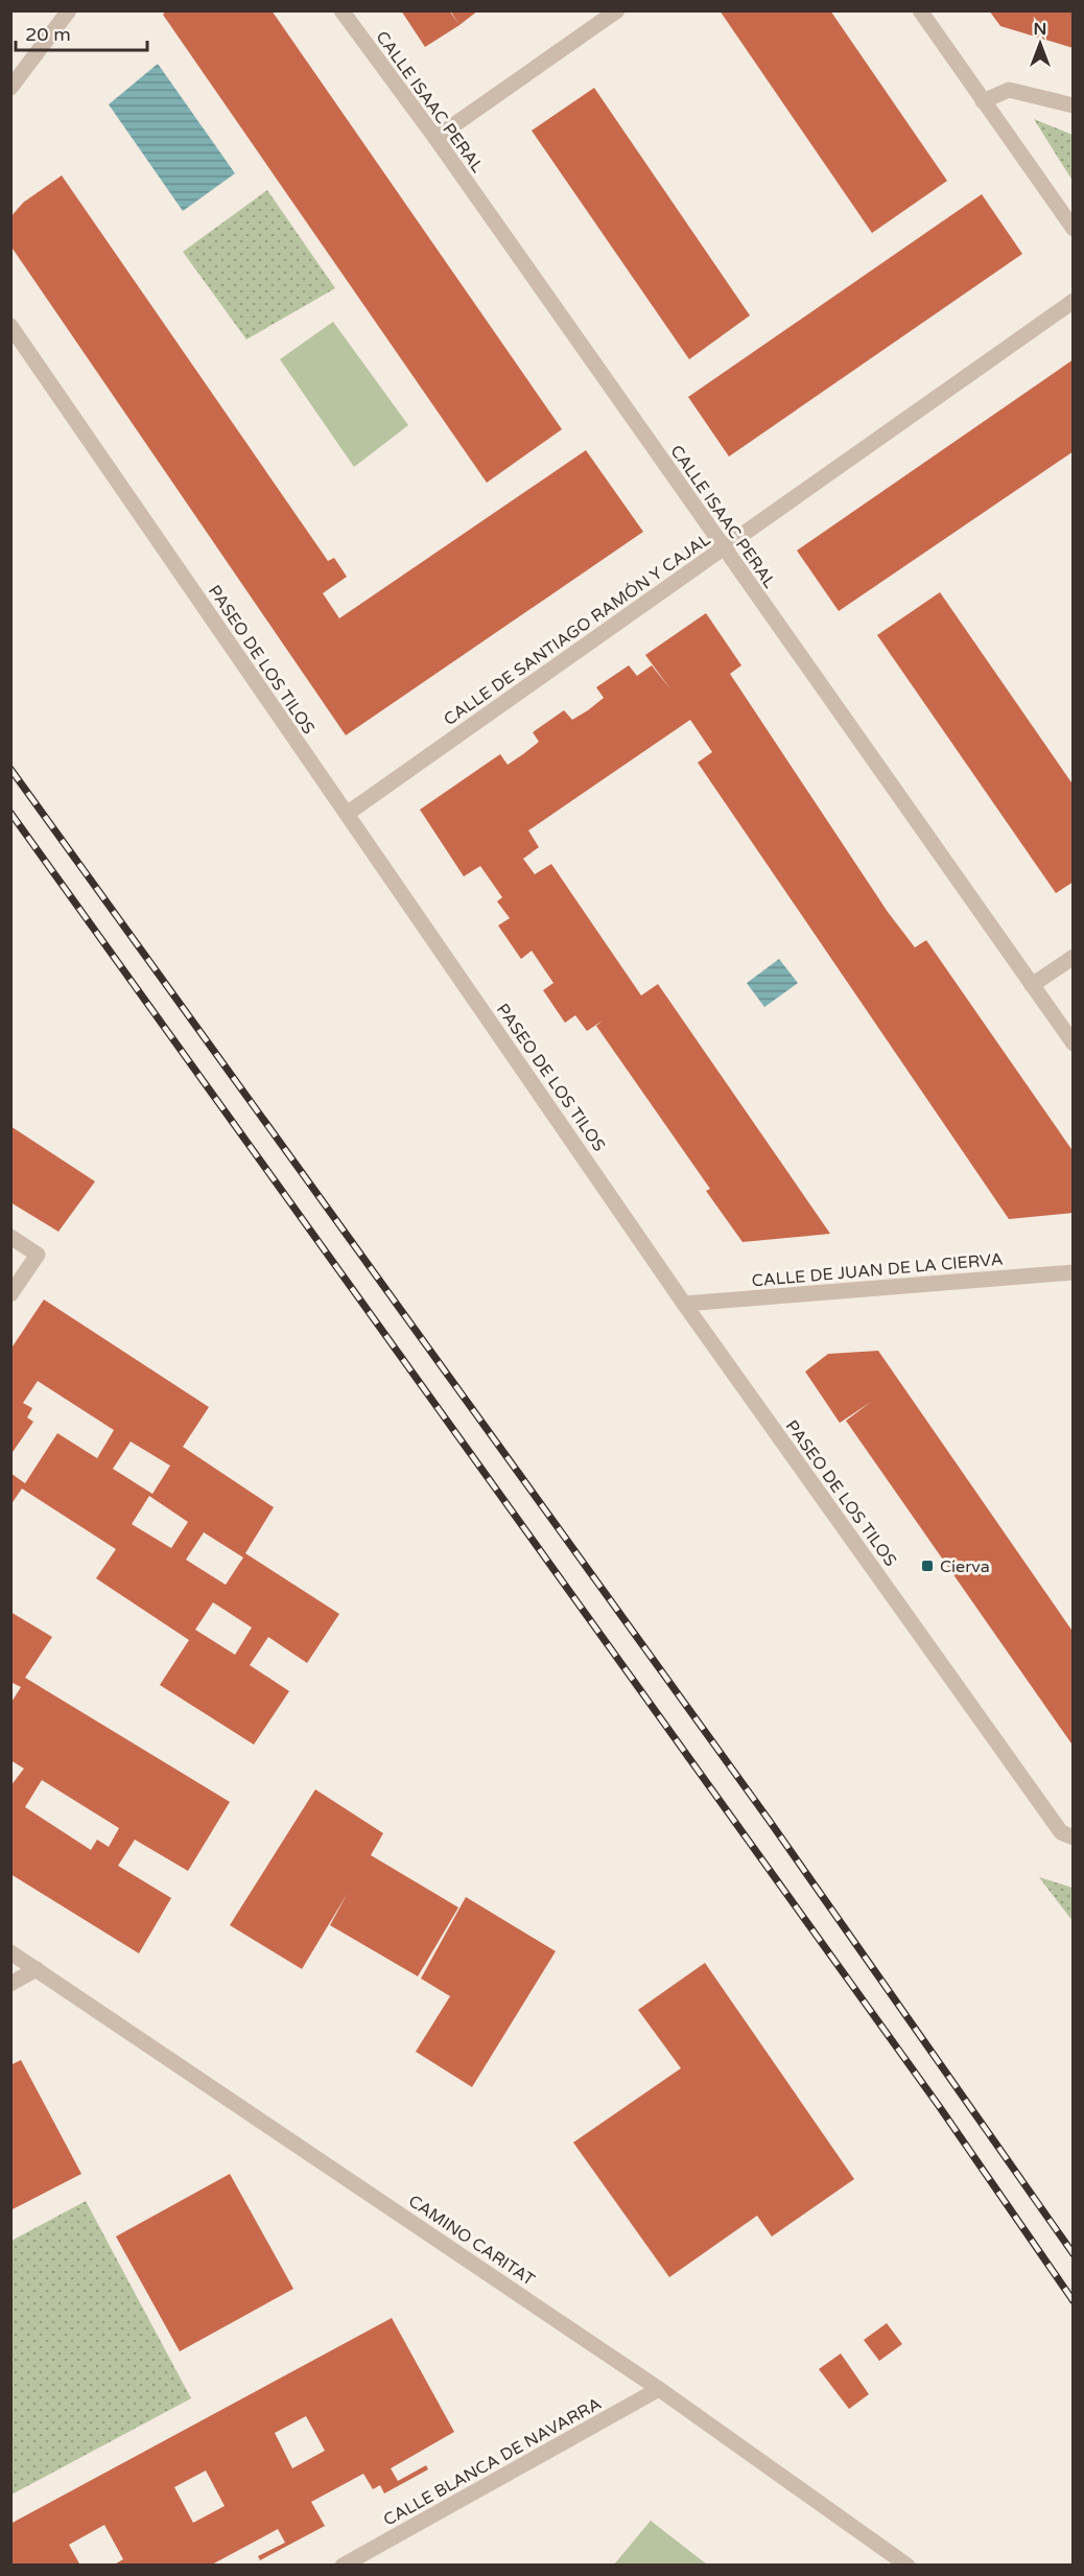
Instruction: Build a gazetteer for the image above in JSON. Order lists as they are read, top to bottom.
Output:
{
  "streets": {
    "street": [
      "CALLE ISAAC PERAL",
      "CALLE DE SANTIAGO RAMÓN Y CAJAL",
      "PASEO DE LOS TILOS",
      "CALLE DE JUAN DE LA CIERVA",
      "CAMINO CARITAT",
      "CALLE BLANCA DE NAVARRA"
    ]
  },
  "crossings": [
    ["CALLE ISAAC PERAL", "CALLE DE SANTIAGO RAMÓN Y CAJAL"],
    ["CALLE DE SANTIAGO RAMÓN Y CAJAL", "PASEO DE LOS TILOS"],
    ["PASEO DE LOS TILOS", "CALLE DE JUAN DE LA CIERVA"],
    ["CAMINO CARITAT", "CALLE BLANCA DE NAVARRA"]
  ],
  "places": {
    "transit": ["Cierva"]
  },
  "scale_bar": "20 m",
  "north": "top"
}
